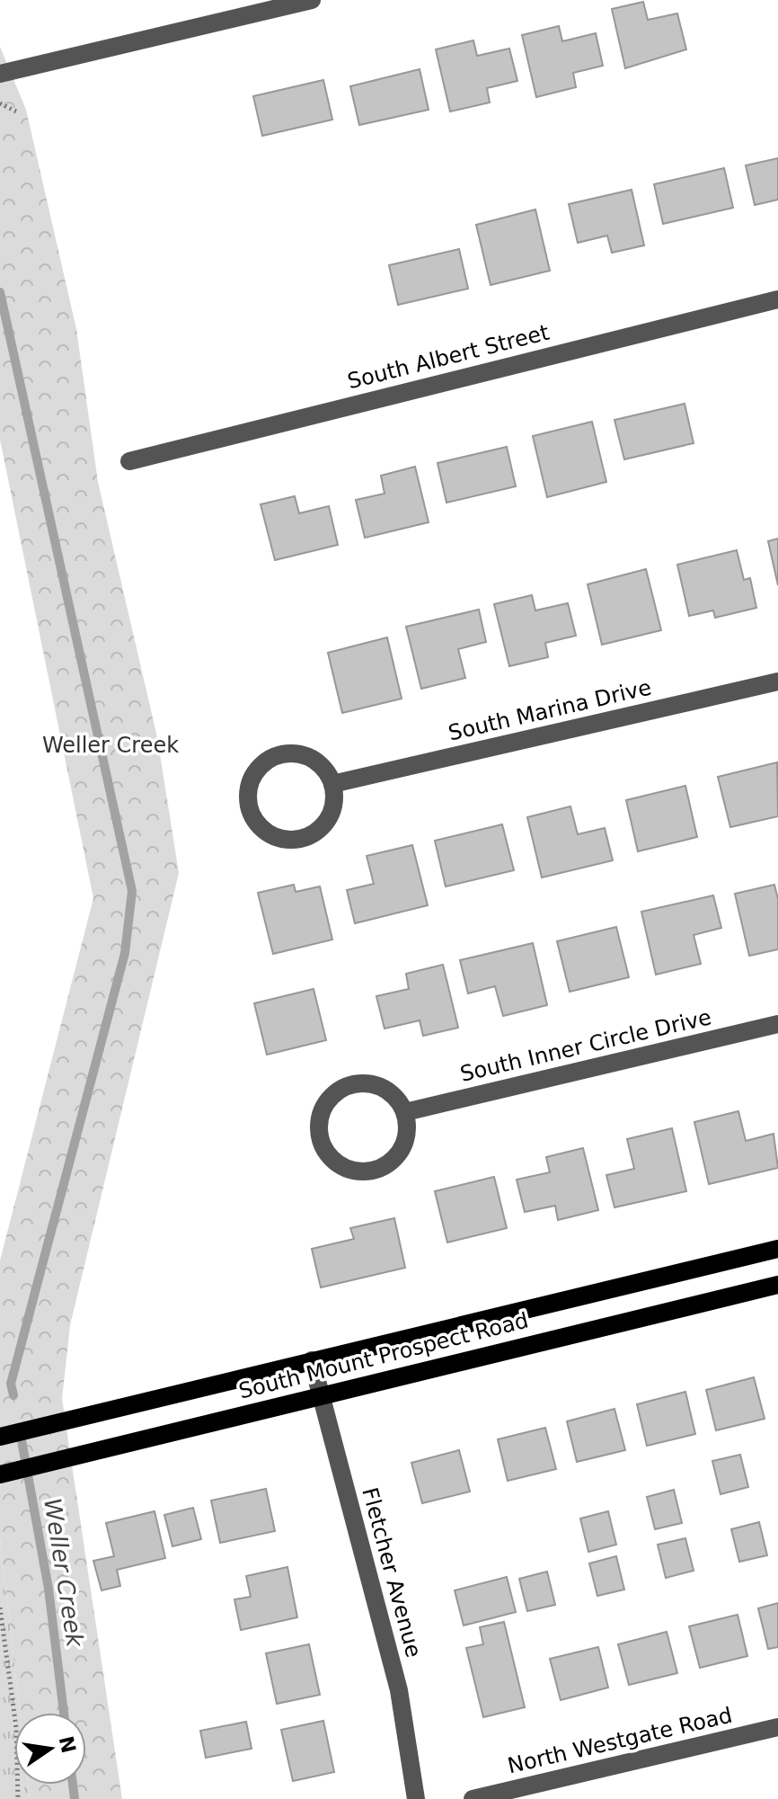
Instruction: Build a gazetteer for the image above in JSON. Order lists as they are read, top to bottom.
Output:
{
  "streets": {
    "main road": ["South Mount Prospect Road"],
    "street": [
      "South Albert Street",
      "South Marina Drive",
      "South Inner Circle Drive",
      "Fletcher Avenue",
      "North Westgate Road"
    ]
  },
  "crossings": [
    ["South Mount Prospect Road", "Fletcher Avenue"]
  ],
  "water": ["Weller Creek"],
  "parks": ["Weller Creek"],
  "north": "right"
}
